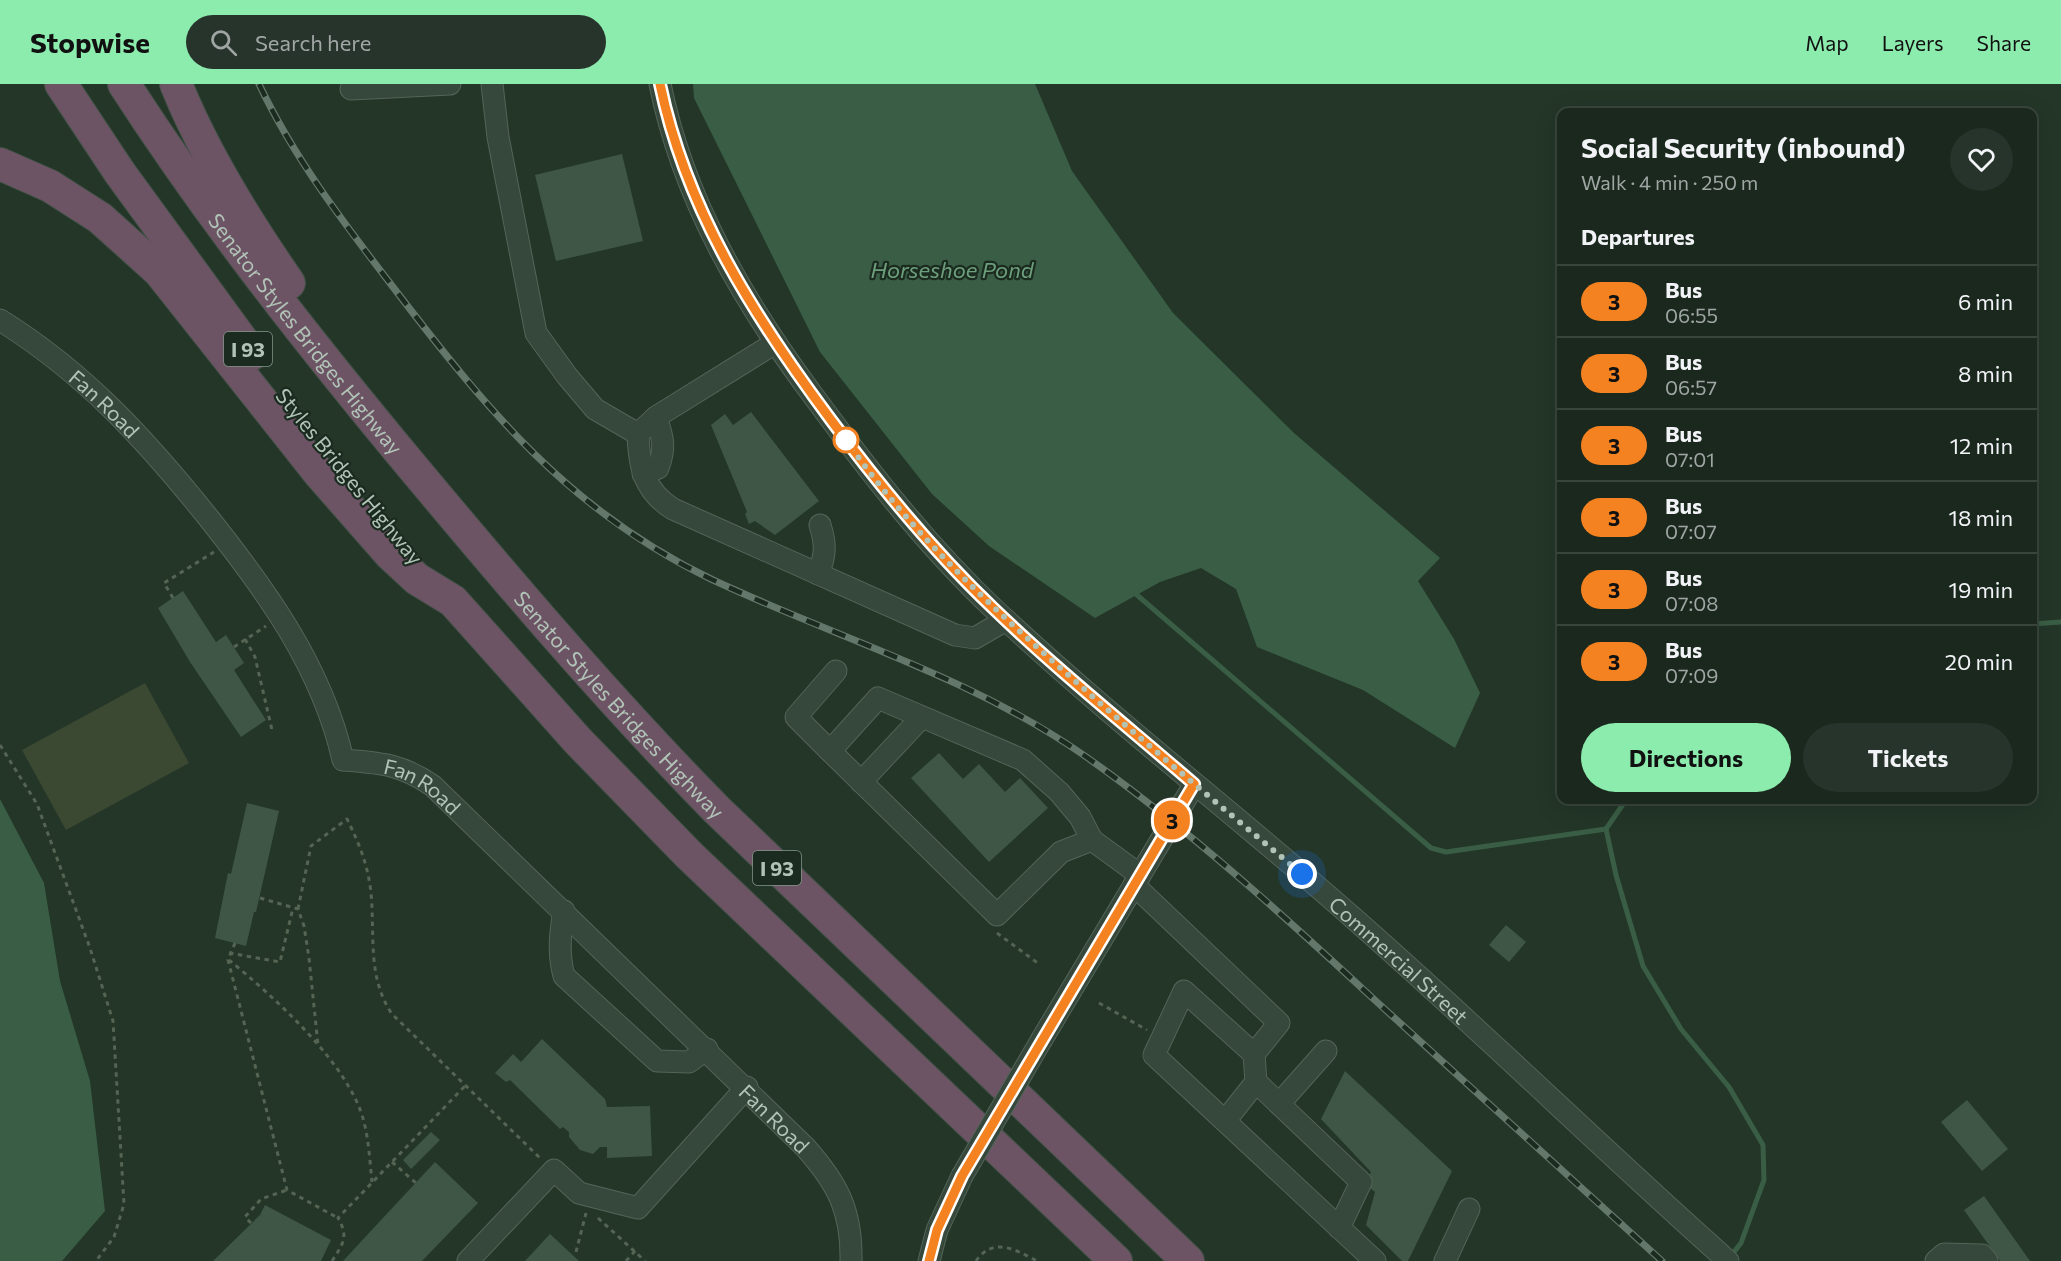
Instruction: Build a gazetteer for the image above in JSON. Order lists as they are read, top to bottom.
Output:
{
  "streets": {
    "highway": ["Senator Styles Bridges Highway", "I 93", "Styles Bridges Highway"],
    "street": ["Fan Road", "Commercial Street"]
  },
  "crossings": [
    ["I 93", "Styles Bridges Highway"]
  ],
  "water": ["Horseshoe Pond"],
  "lines": ["bus line 3"],
  "page": {
    "header": "Stopwise",
    "search": "Search here",
    "nav": ["Map", "Layers", "Share"],
    "on_map": "3",
    "heading": [
      ["Social Security (inbound)", "Walk · 4 min · 250 m"],
      "Departures"
    ],
    "list": [
      {
        "mark": "3",
        "name": "Bus",
        "note": "06:55",
        "value": "6 min"
      },
      {
        "mark": "3",
        "name": "Bus",
        "note": "06:57",
        "value": "8 min"
      },
      {
        "mark": "3",
        "name": "Bus",
        "note": "07:01",
        "value": "12 min"
      },
      {
        "mark": "3",
        "name": "Bus",
        "note": "07:07",
        "value": "18 min"
      },
      {
        "mark": "3",
        "name": "Bus",
        "note": "07:08",
        "value": "19 min"
      },
      {
        "mark": "3",
        "name": "Bus",
        "note": "07:09",
        "value": "20 min"
      }
    ],
    "buttons": ["Directions", "Tickets"]
  }
}
